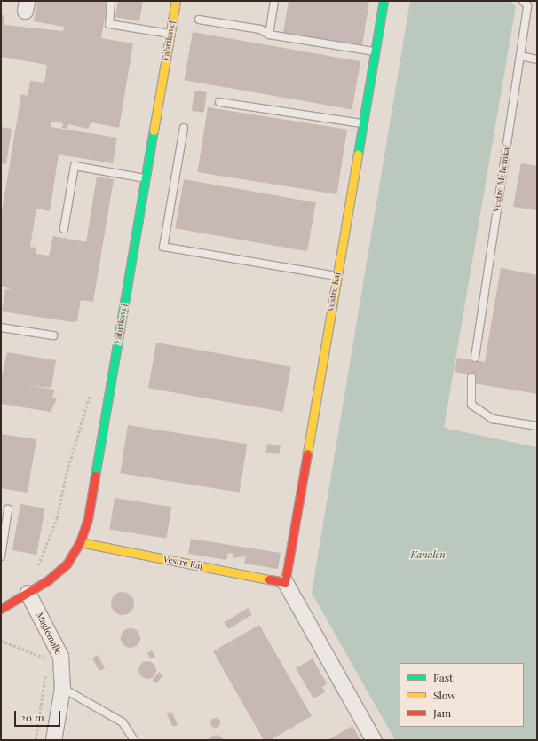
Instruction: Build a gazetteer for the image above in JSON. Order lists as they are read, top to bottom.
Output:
{
  "streets": {
    "street": ["Fabriksvej", "Vestre Kaj", "Maglemølle"],
    "lane": ["Vestre Mellemkaj"]
  },
  "crossings": [
    ["Fabriksvej", "Vestre Kaj"],
    ["Fabriksvej", "Maglemølle"]
  ],
  "water": ["Kanalen"],
  "legend": ["Fast", "Slow", "Jam"],
  "scale_bar": "20 m"
}
